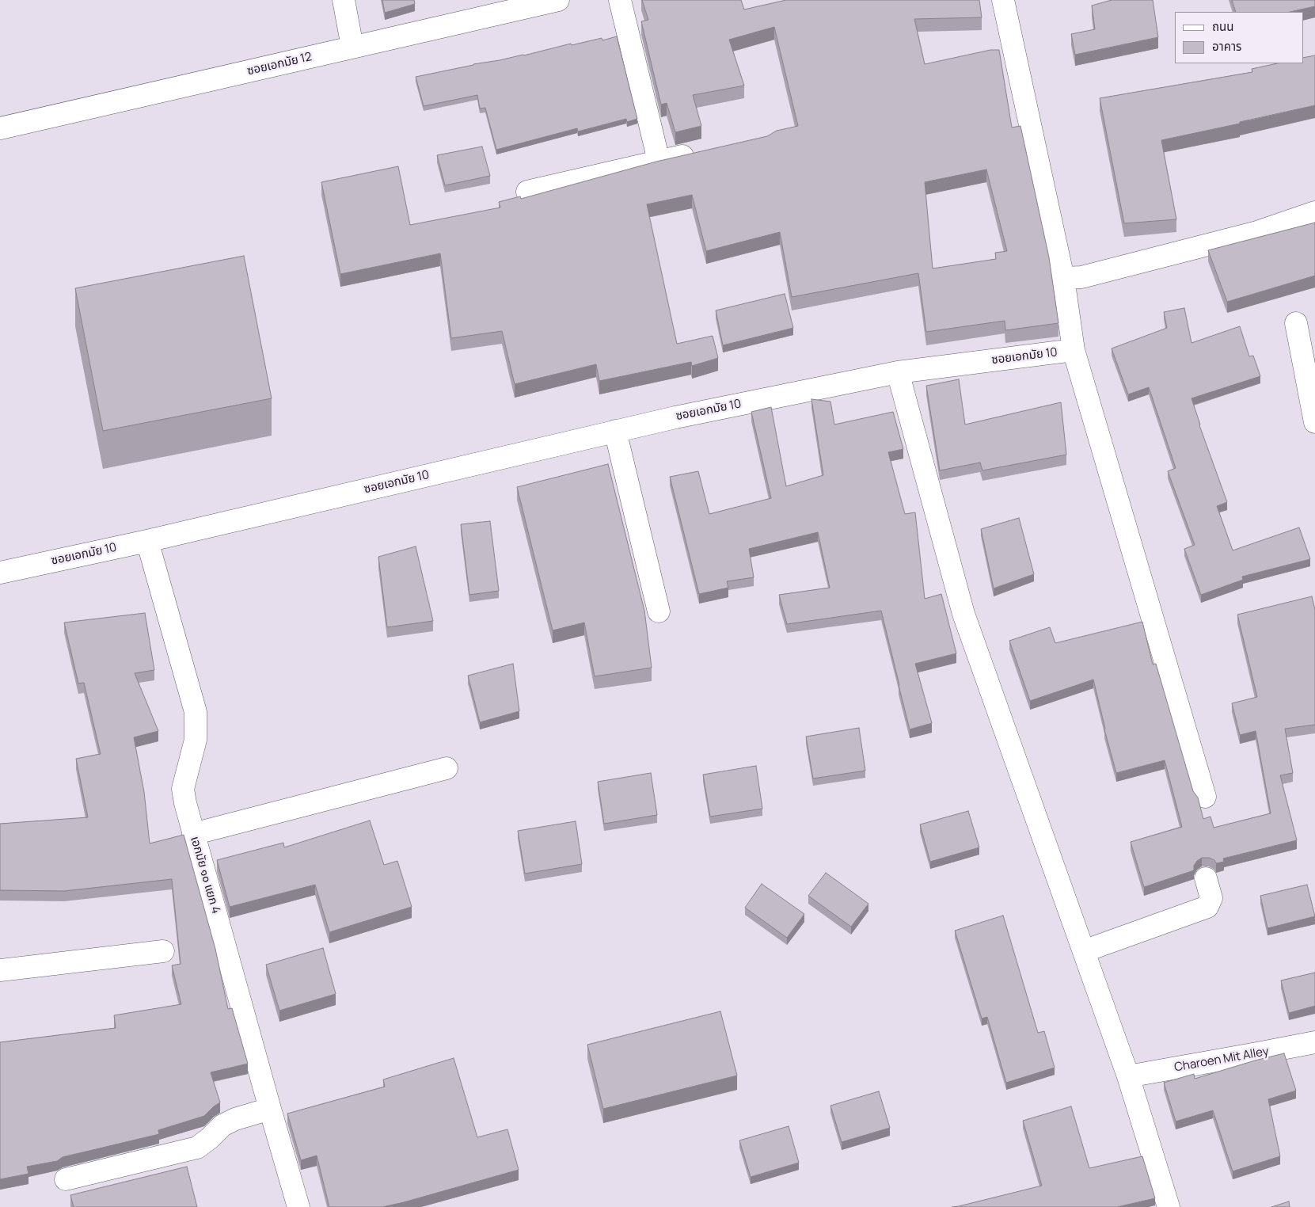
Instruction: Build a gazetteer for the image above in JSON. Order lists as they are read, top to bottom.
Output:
{
  "streets": {
    "street": [
      "ซอยเอกมัย 12",
      "ซอยเอกมัย 10",
      "เอกมัย ๑๐ แยก 4",
      "Charoen Mit Alley"
    ]
  },
  "crossings": [
    ["ซอยเอกมัย 10", "เอกมัย ๑๐ แยก 4"]
  ],
  "legend": ["ถนน", "อาคาร"]
}
